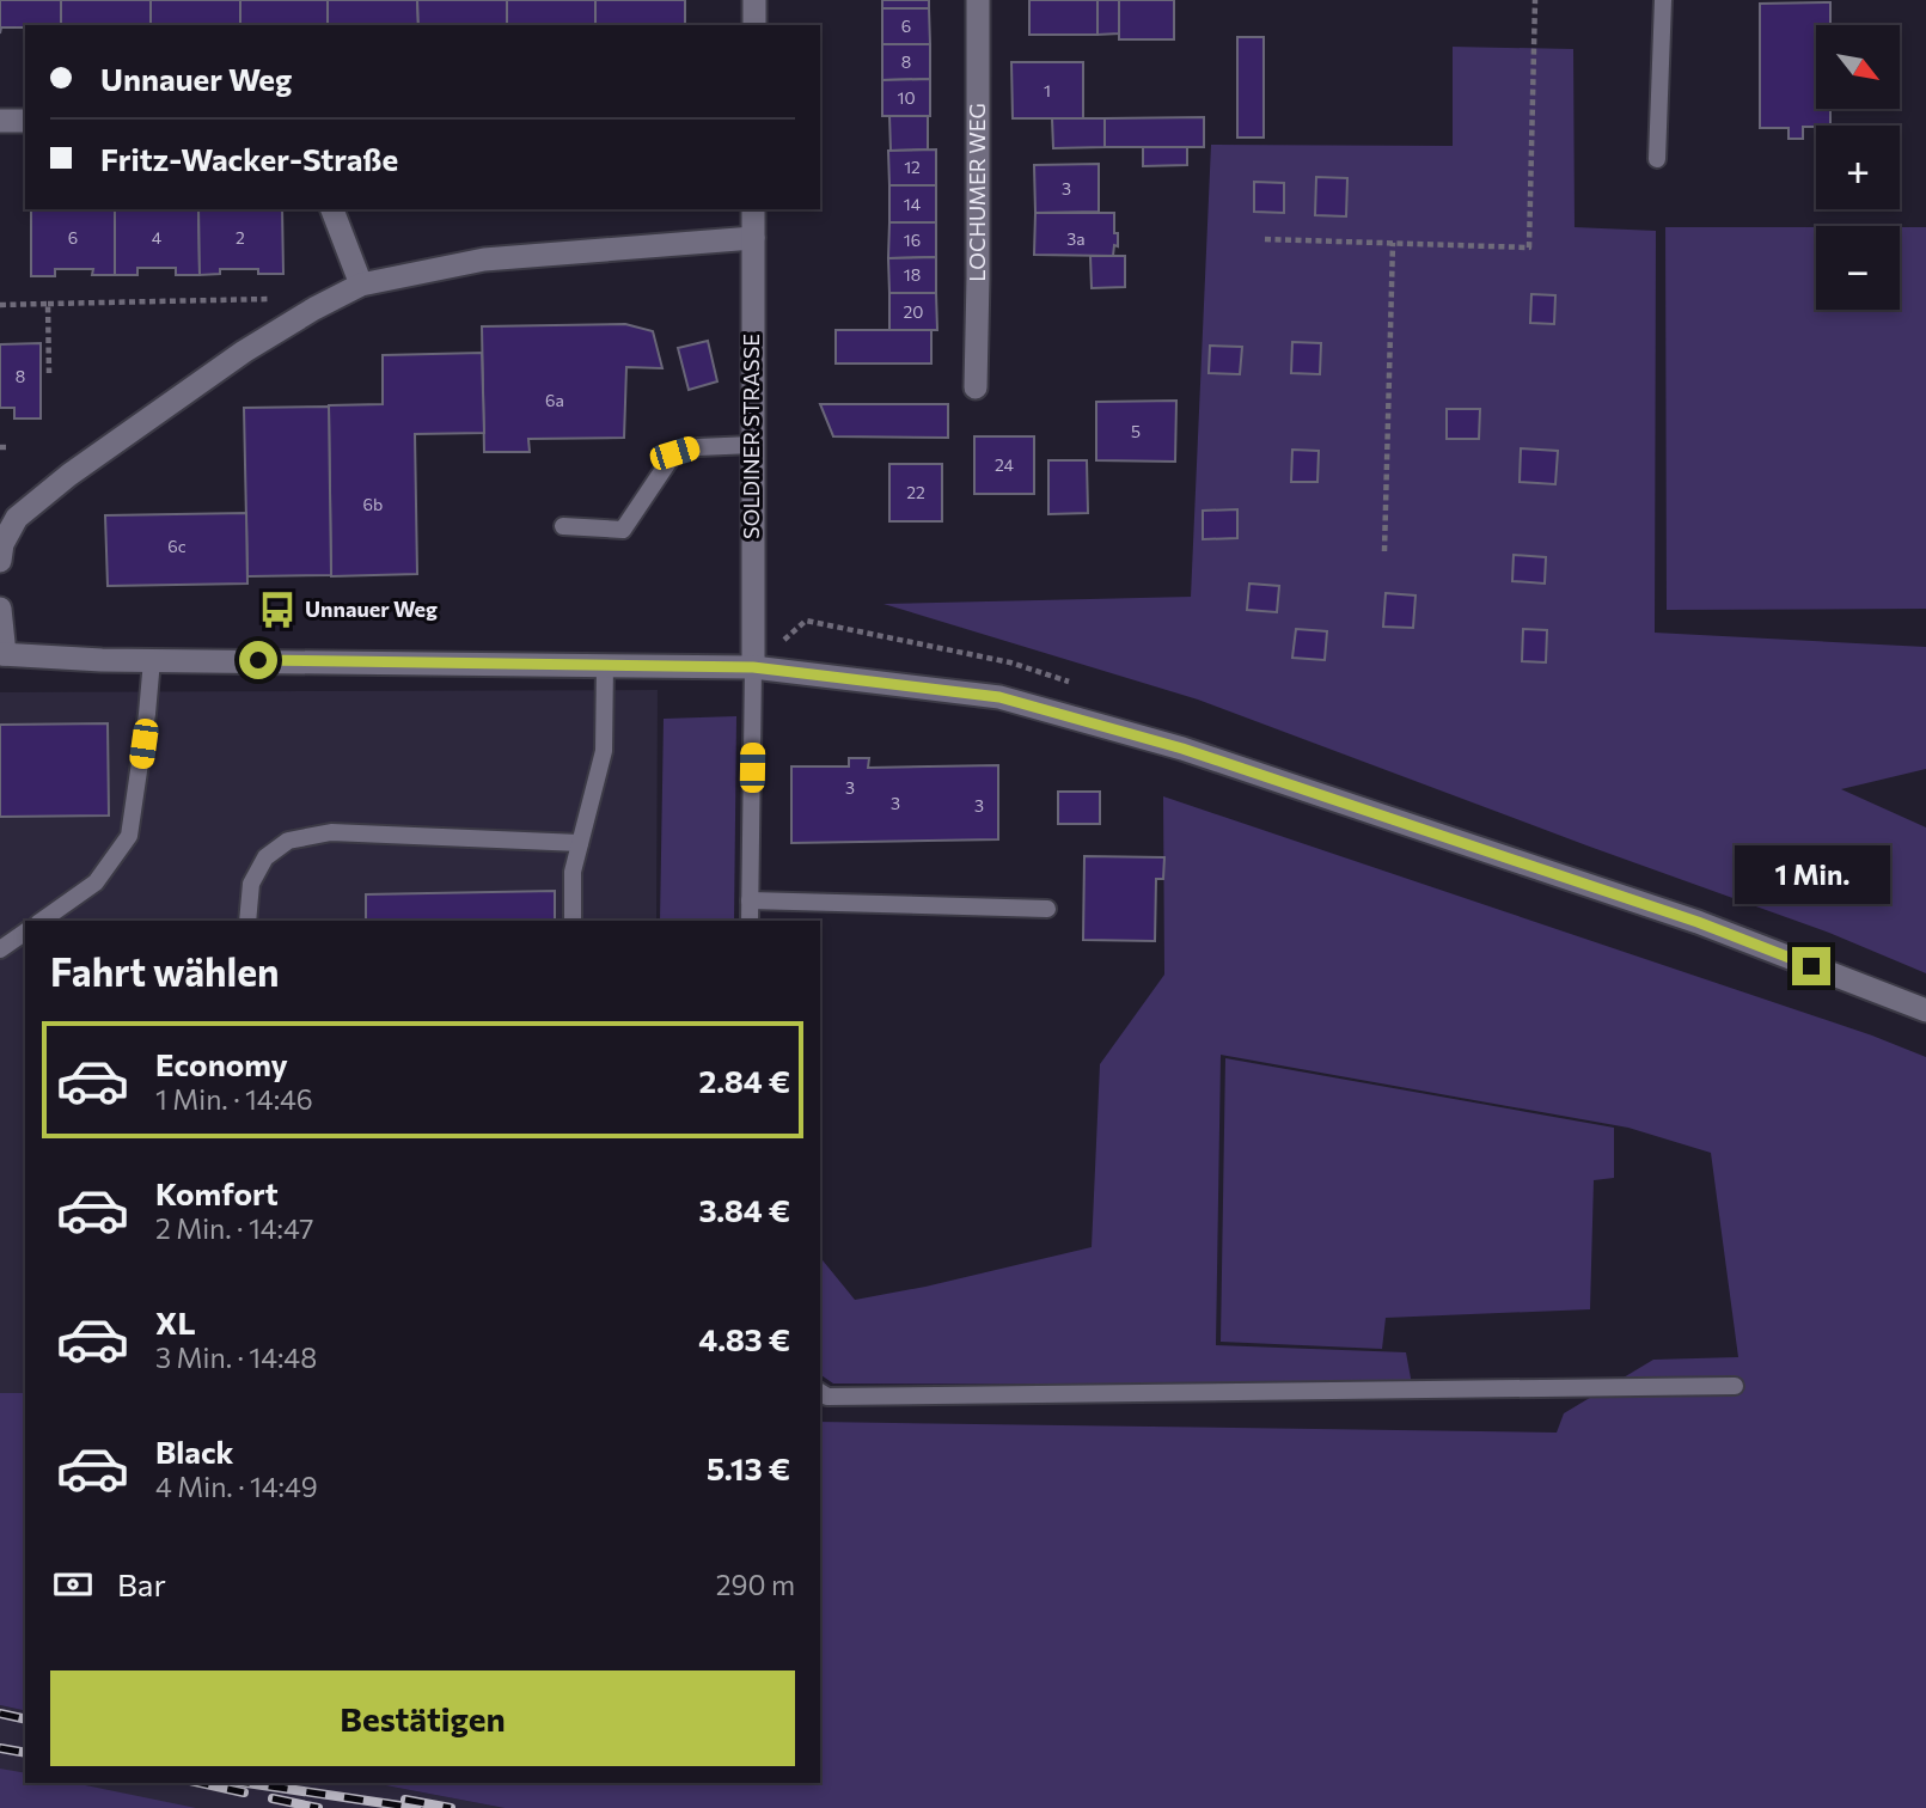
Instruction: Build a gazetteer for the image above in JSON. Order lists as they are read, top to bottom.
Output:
{
  "streets": {
    "street": ["LOCHUMER WEG", "SOLDINER STRASSE"]
  },
  "places": {
    "bus stop": ["Unnauer Weg"]
  },
  "house_numbers": [
    "6",
    "8",
    "1",
    "10",
    "12",
    "3",
    "14",
    "6",
    "4",
    "2",
    "3a",
    "16",
    "18",
    "20",
    "8",
    "6a",
    "5",
    "24",
    "22",
    "6b",
    "6c",
    "3",
    "3",
    "3"
  ],
  "north": "bottom right",
  "page": {
    "map_buttons": ["+", "−"],
    "banner": ["Unnauer Weg", "Fritz-Wacker-Straße"],
    "bubble": "1 Min.",
    "heading": "Fahrt wählen",
    "list": [
      {
        "name": "Economy",
        "note": "1 Min. · 14:46",
        "value": "2.84 €"
      },
      {
        "name": "Komfort",
        "note": "2 Min. · 14:47",
        "value": "3.84 €"
      },
      {
        "name": "XL",
        "note": "3 Min. · 14:48",
        "value": "4.83 €"
      },
      {
        "name": "Black",
        "note": "4 Min. · 14:49",
        "value": "5.13 €"
      }
    ],
    "pay": ["Bar", "290 m"],
    "buttons": "Bestätigen"
  }
}
